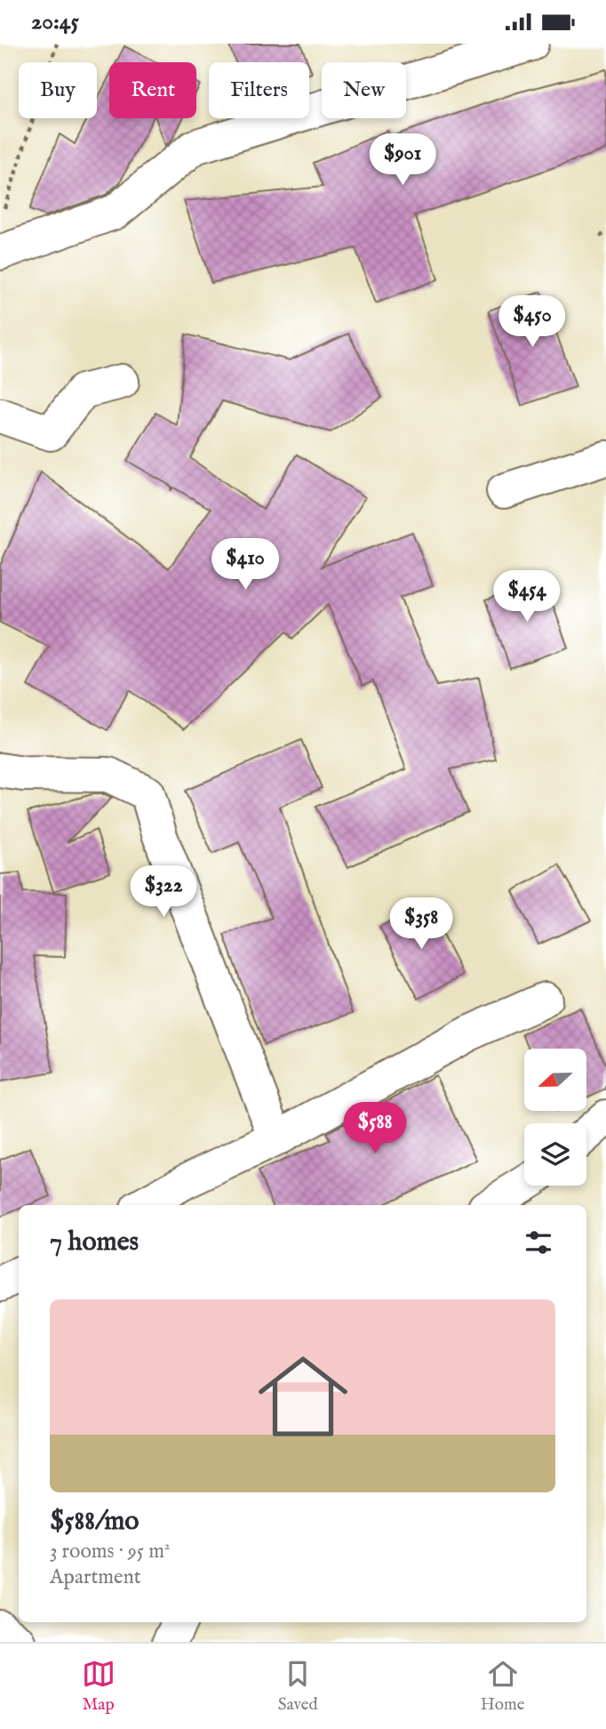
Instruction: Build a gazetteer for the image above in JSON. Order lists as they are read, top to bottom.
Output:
{
  "north": "left",
  "page": {
    "status": "20:45",
    "chip": [
      "Buy",
      "Rent",
      "Filters",
      "New"
    ],
    "price": [
      "$901",
      "$450",
      "$410",
      "$454",
      "$322",
      "$358",
      "$588"
    ],
    "heading": "7 homes",
    "list": [
      {
        "name": "$588/mo",
        "note": "3 rooms · 95 m² · Apartment"
      }
    ],
    "tabs": ["Map", "Saved", "Home"]
  }
}
